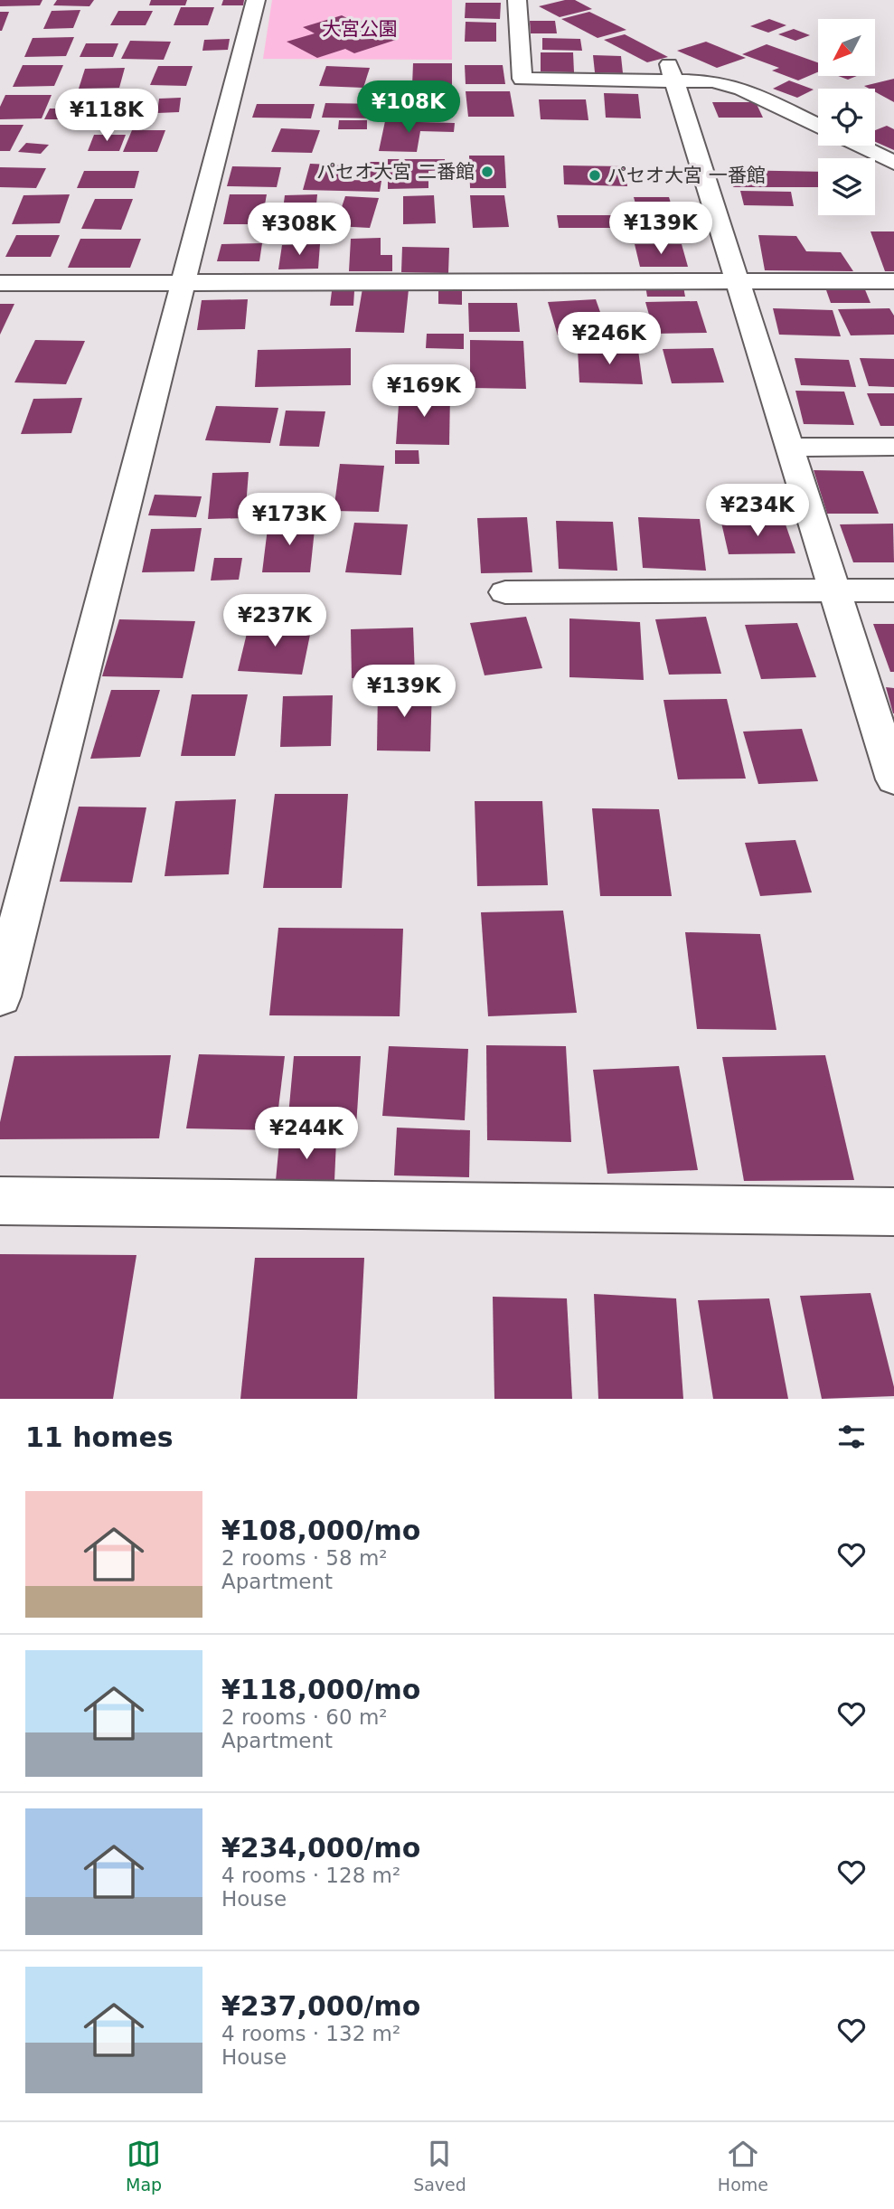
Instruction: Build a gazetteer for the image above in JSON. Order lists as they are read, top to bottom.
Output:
{
  "parks": ["大宮公園"],
  "places": ["パセオ大宮 二番館", "パセオ大宮 一番館"],
  "north": "bottom left",
  "page": {
    "price": [
      "¥108K",
      "¥118K",
      "¥139K",
      "¥308K",
      "¥246K",
      "¥169K",
      "¥234K",
      "¥173K",
      "¥237K",
      "¥139K",
      "¥244K"
    ],
    "heading": "11 homes",
    "list": [
      {
        "name": "¥108,000/mo",
        "note": "2 rooms · 58 m² · Apartment"
      },
      {
        "name": "¥118,000/mo",
        "note": "2 rooms · 60 m² · Apartment"
      },
      {
        "name": "¥234,000/mo",
        "note": "4 rooms · 128 m² · House"
      },
      {
        "name": "¥237,000/mo",
        "note": "4 rooms · 132 m² · House"
      }
    ],
    "tabs": ["Map", "Saved", "Home"]
  }
}
